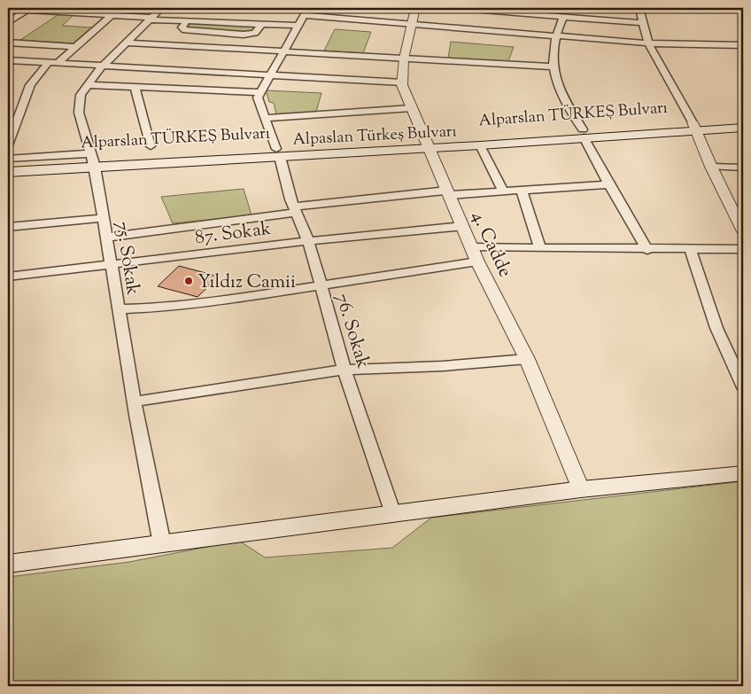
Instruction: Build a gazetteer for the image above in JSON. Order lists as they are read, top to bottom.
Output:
{
  "streets": {
    "main road": ["Alparslan TÜRKEŞ Bulvarı", "Alpaslan Türkeş Bulvarı"],
    "street": [
      "87. Sokak",
      "4. Cadde",
      "75. Sokak",
      "76. Sokak"
    ]
  },
  "crossings": [
    ["Alparslan TÜRKEŞ Bulvarı", "Alpaslan Türkeş Bulvarı"],
    ["Alparslan TÜRKEŞ Bulvarı", "4. Cadde"],
    ["Alparslan TÜRKEŞ Bulvarı", "75. Sokak"],
    ["Alpaslan Türkeş Bulvarı", "4. Cadde"],
    ["Alpaslan Türkeş Bulvarı", "75. Sokak"],
    ["Alpaslan Türkeş Bulvarı", "76. Sokak"],
    ["87. Sokak", "4. Cadde"],
    ["87. Sokak", "75. Sokak"],
    ["87. Sokak", "76. Sokak"]
  ],
  "places": ["Yıldız Camii"]
}
